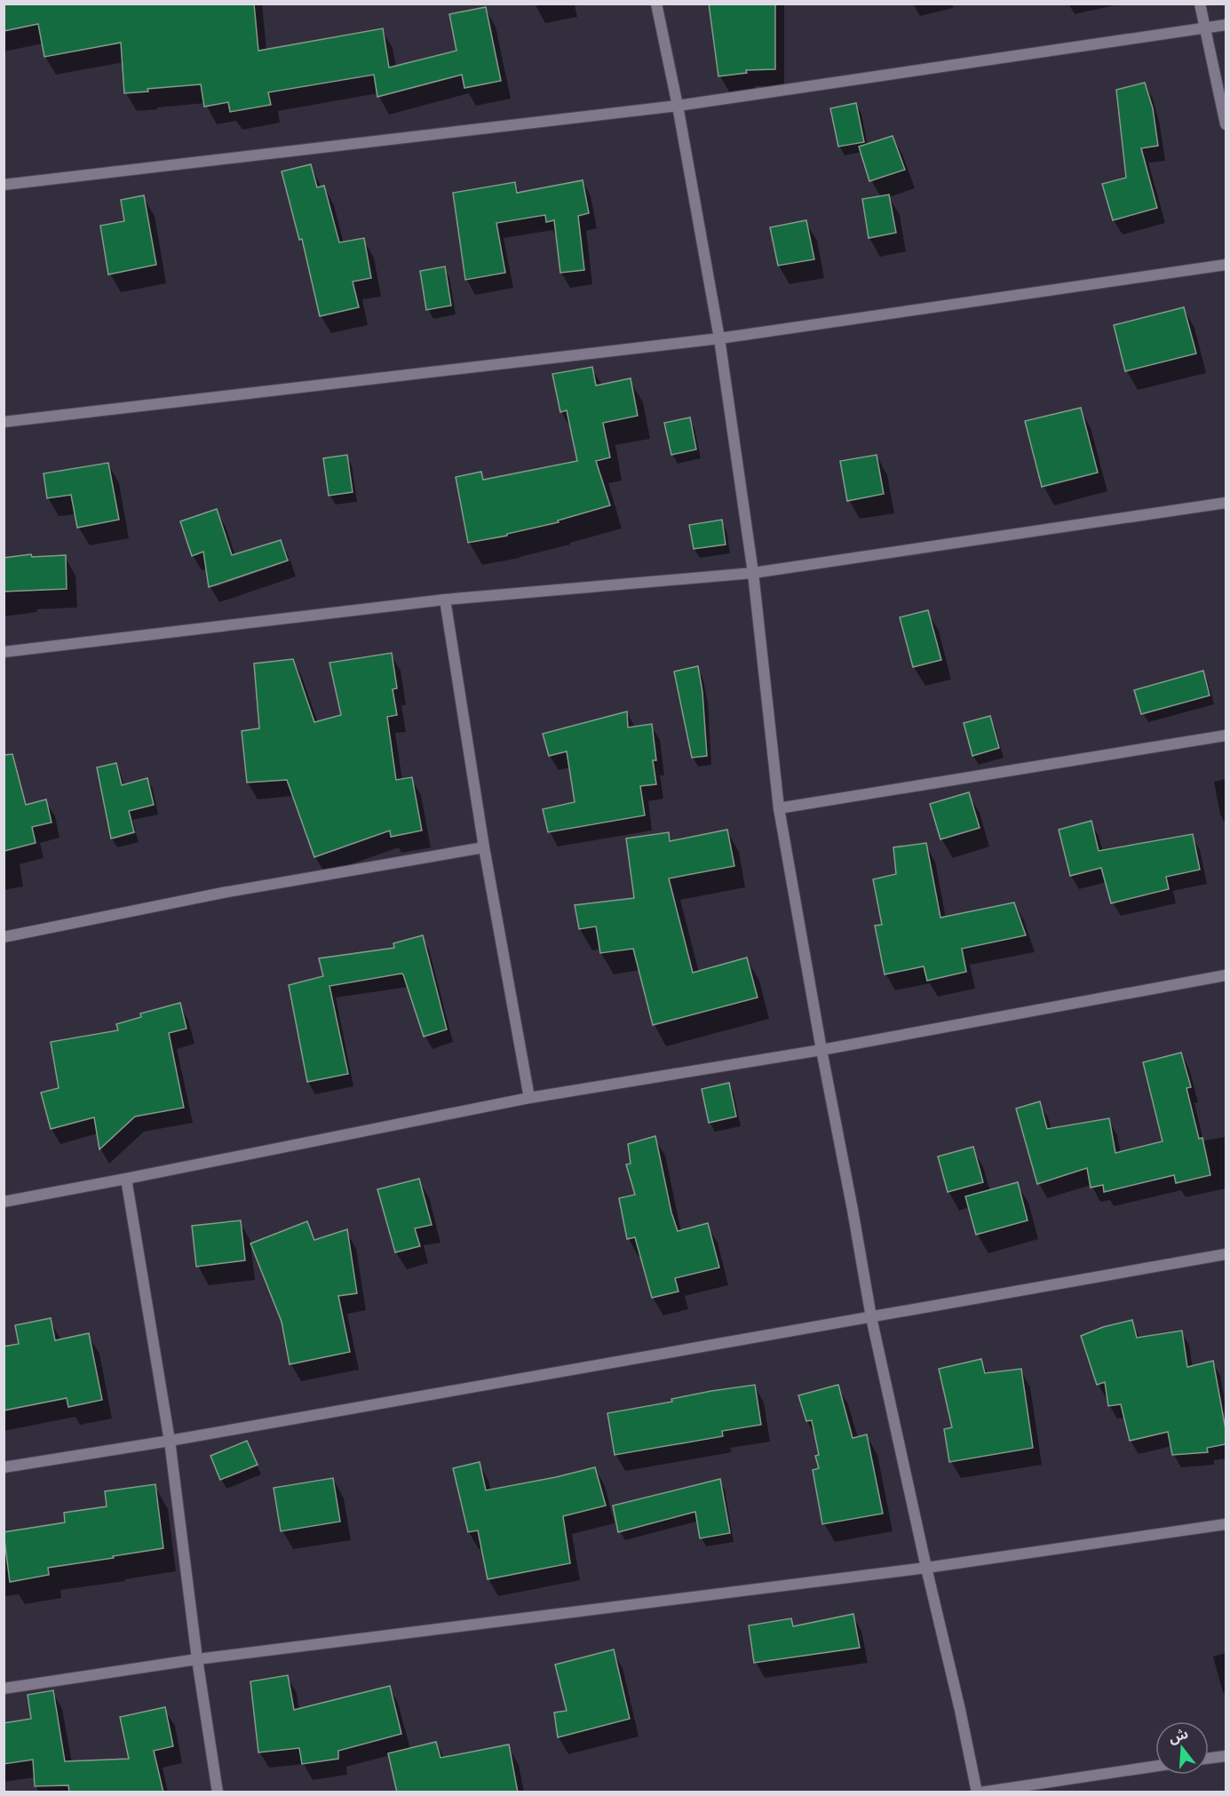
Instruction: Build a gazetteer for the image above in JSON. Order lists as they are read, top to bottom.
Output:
{
  "north": "top"
}
